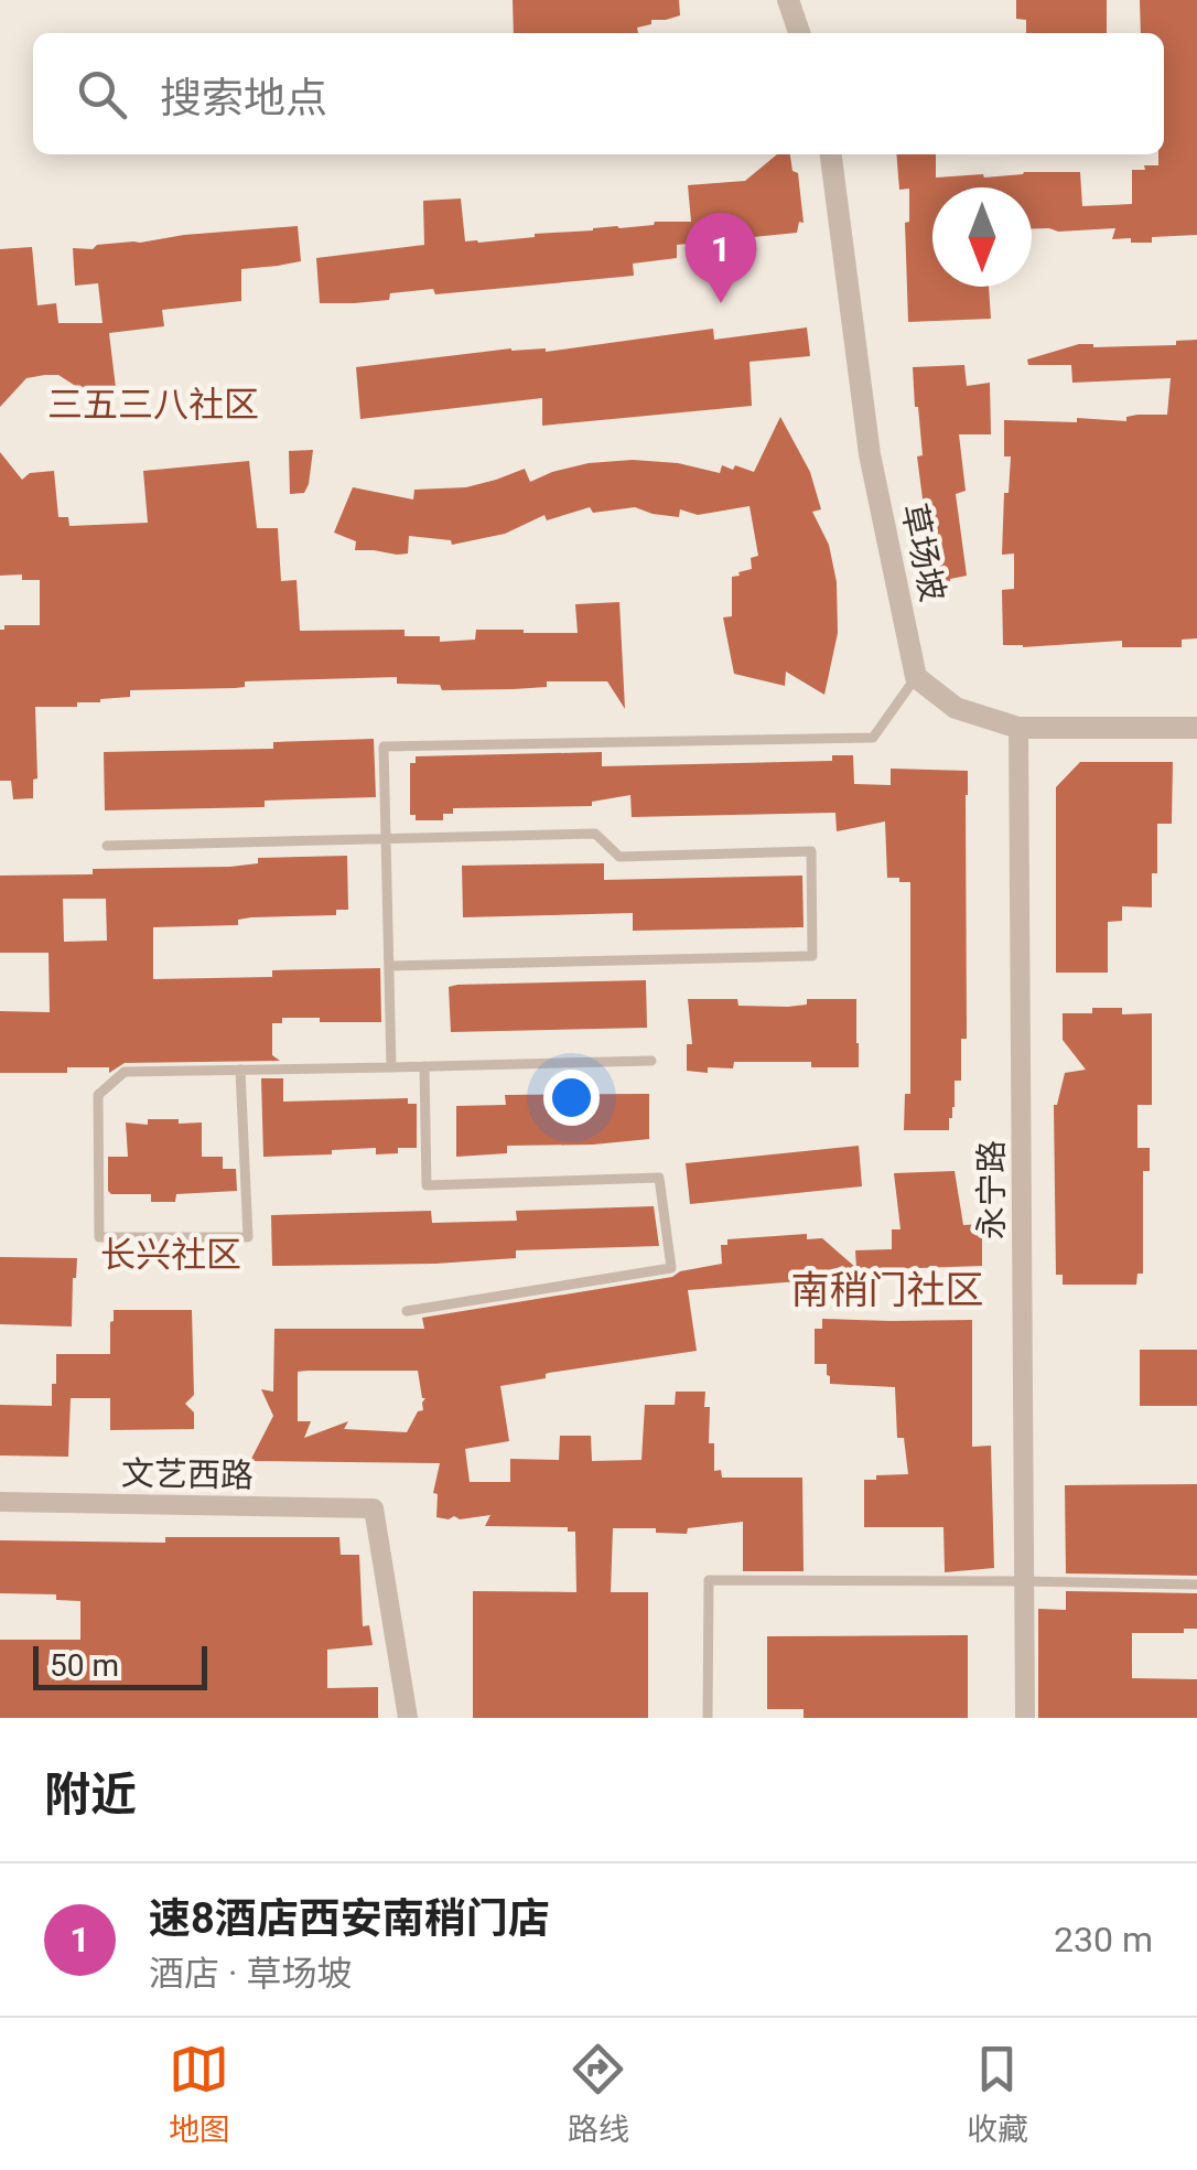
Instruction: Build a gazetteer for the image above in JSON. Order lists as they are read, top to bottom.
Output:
{
  "streets": {
    "street": ["草场坡", "永宁路", "文艺西路"]
  },
  "districts": ["三五三八社区", "长兴社区", "南稍门社区"],
  "scale_bar": "50 m",
  "north": "bottom",
  "page": {
    "search": "搜索地点",
    "pins": "1",
    "scale": "50 m",
    "heading": "附近",
    "list": [
      {
        "mark": "1",
        "name": "速8酒店西安南稍门店",
        "note": "酒店 · 草场坡",
        "value": "230 m"
      }
    ],
    "nav": ["地图", "路线", "收藏"]
  }
}
